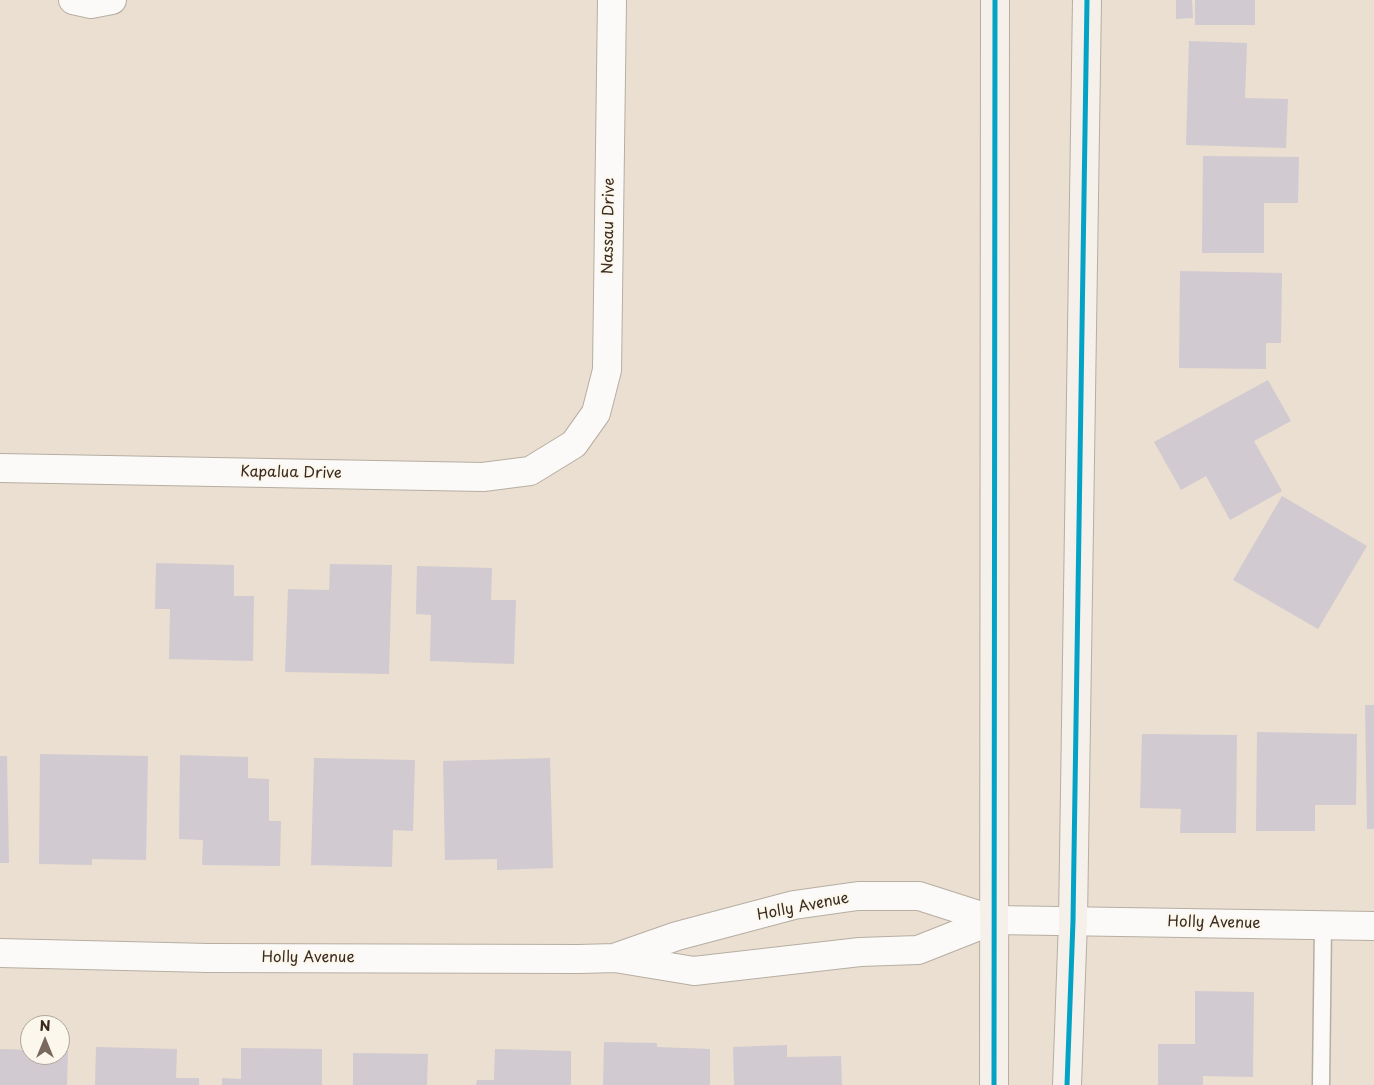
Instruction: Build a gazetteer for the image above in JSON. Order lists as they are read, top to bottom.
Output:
{
  "streets": {
    "street": ["Nassau Drive", "Kapalua Drive", "Holly Avenue"]
  },
  "crossings": [
    ["Nassau Drive", "Kapalua Drive"]
  ],
  "north": "top"
}
